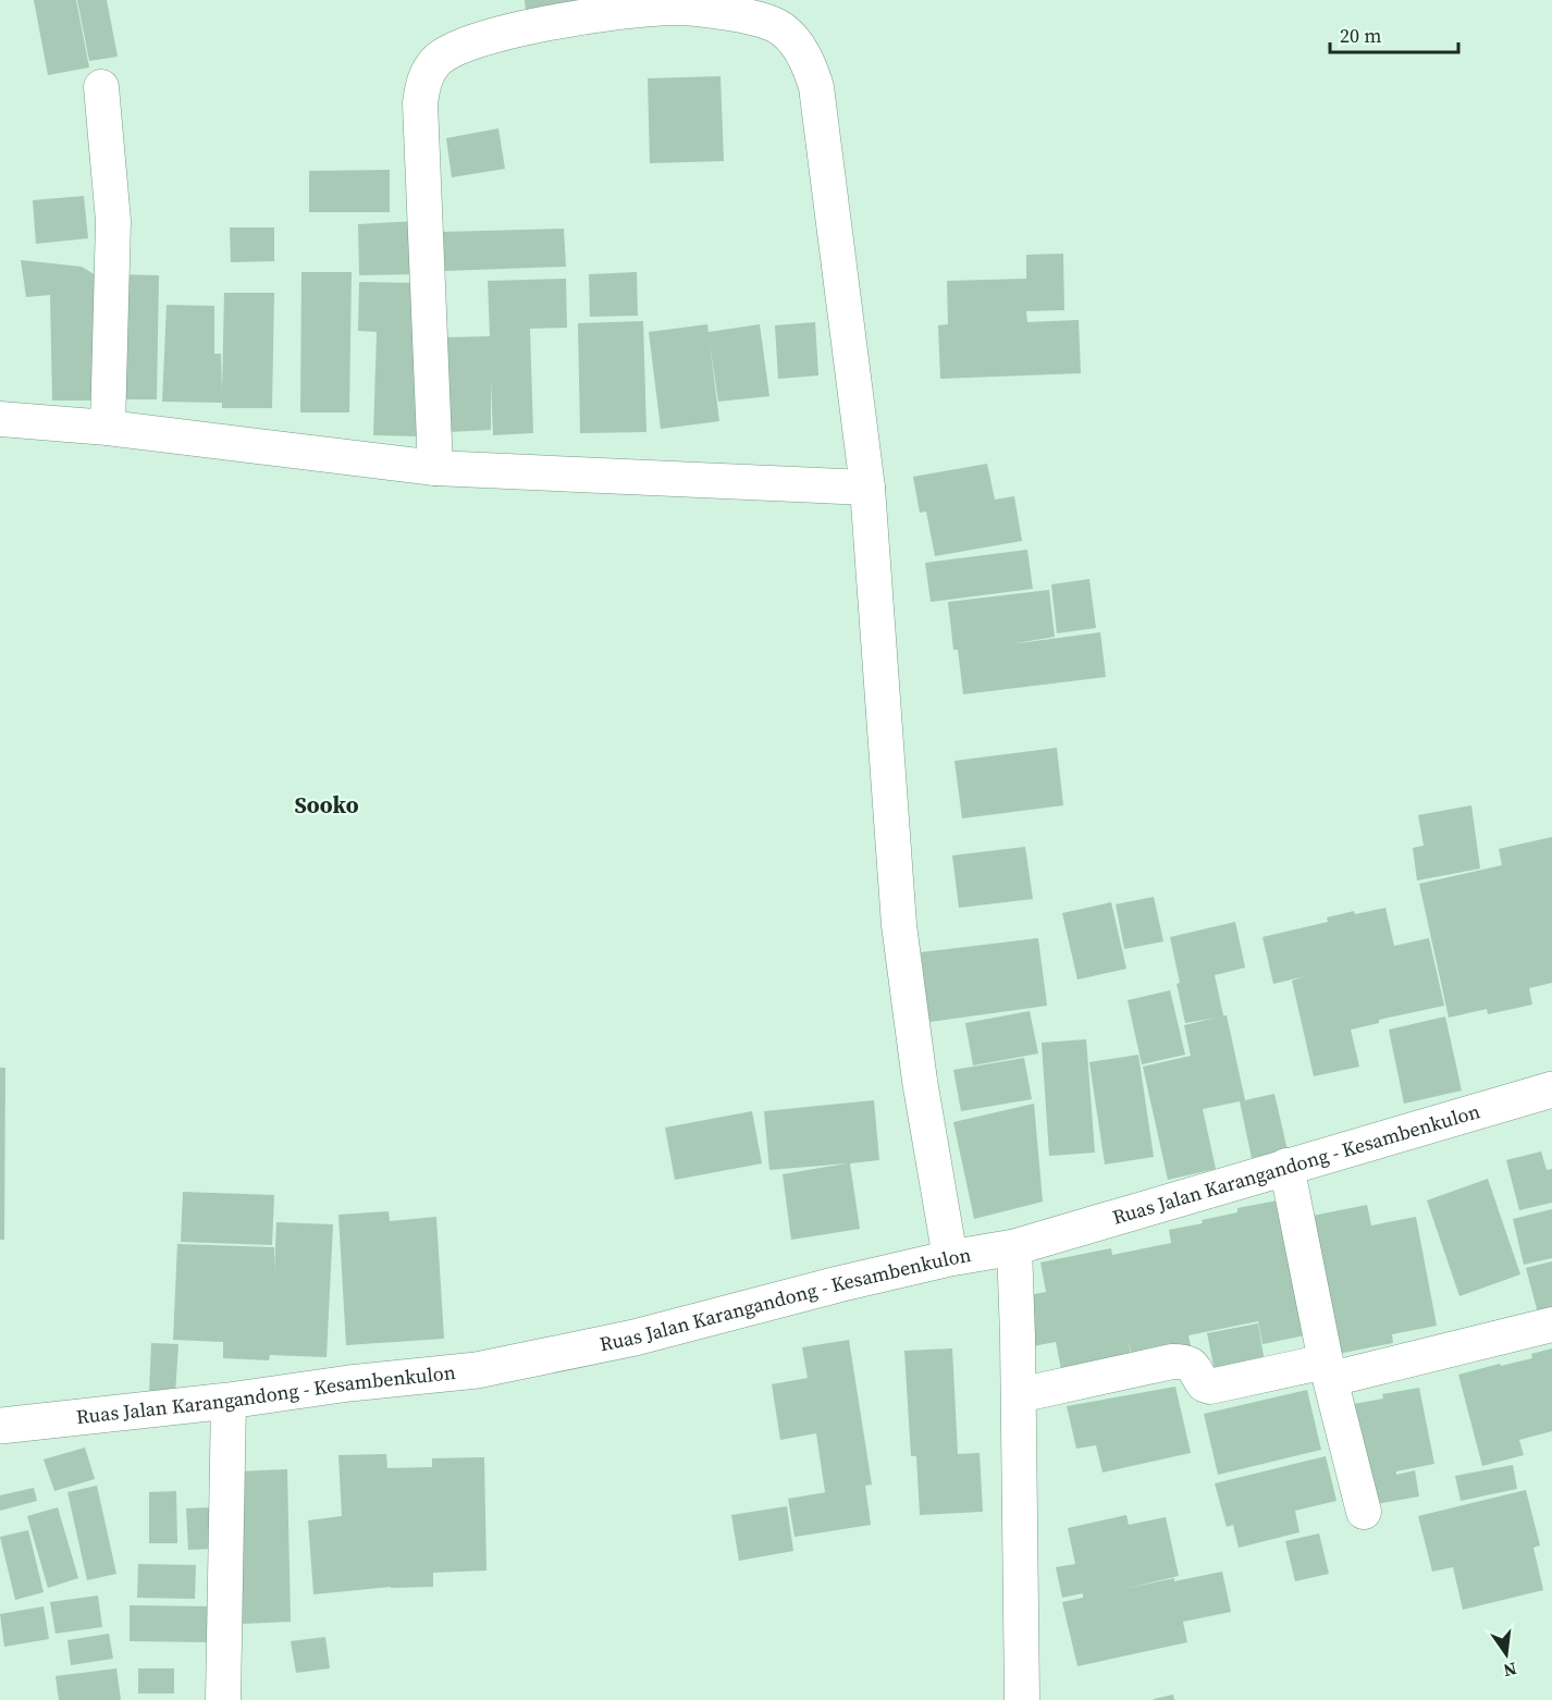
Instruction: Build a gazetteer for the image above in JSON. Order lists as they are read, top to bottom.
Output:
{
  "streets": {
    "main road": ["Ruas Jalan Karangandong - Kesambenkulon"]
  },
  "districts": ["Sooko"],
  "scale_bar": "20 m",
  "north": "bottom"
}
